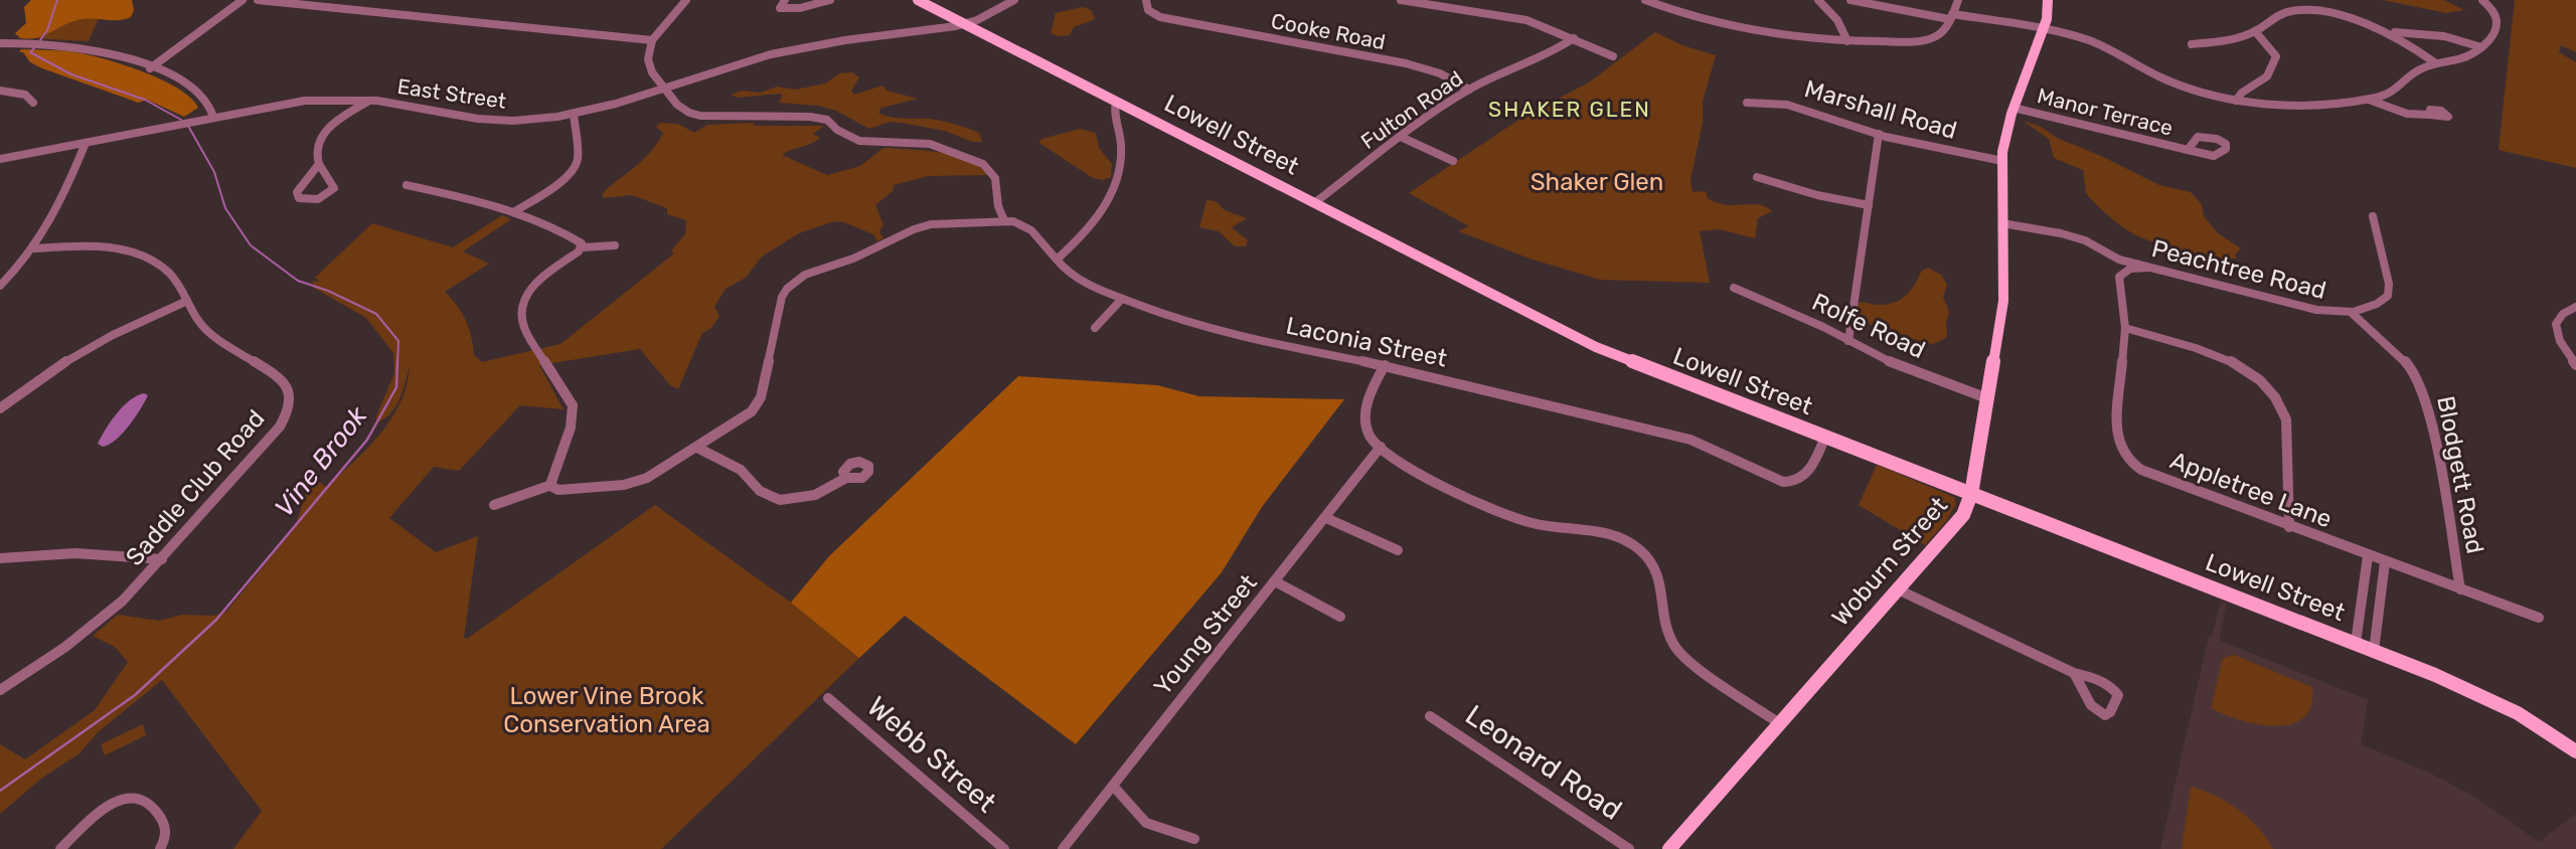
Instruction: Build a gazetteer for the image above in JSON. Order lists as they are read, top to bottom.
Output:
{
  "streets": {
    "main road": ["Lowell Street", "Woburn Street"],
    "street": [
      "Cooke Road",
      "East Street",
      "Fulton Road",
      "Marshall Road",
      "Manor Terrace",
      "Peachtree Road",
      "Rolfe Road",
      "Laconia Street",
      "Blodgett Road",
      "Saddle Club Road",
      "Appletree Lane",
      "Young Street",
      "Webb Street",
      "Leonard Road"
    ]
  },
  "crossings": [
    ["Cooke Road", "Fulton Road"],
    ["East Street", "Lowell Street"],
    ["Fulton Road", "Lowell Street"],
    ["Marshall Road", "Woburn Street"],
    ["Manor Terrace", "Woburn Street"],
    ["Lowell Street", "Laconia Street"],
    ["Lowell Street", "Woburn Street"],
    ["Peachtree Road", "Blodgett Road"],
    ["Peachtree Road", "Appletree Lane"],
    ["Peachtree Road", "Woburn Street"],
    ["Rolfe Road", "Woburn Street"],
    ["Blodgett Road", "Appletree Lane"]
  ],
  "districts": ["SHAKER GLEN"],
  "water": ["Vine Brook"],
  "parks": ["Shaker Glen", "Lower Vine Brook Conservation Area"]
}
